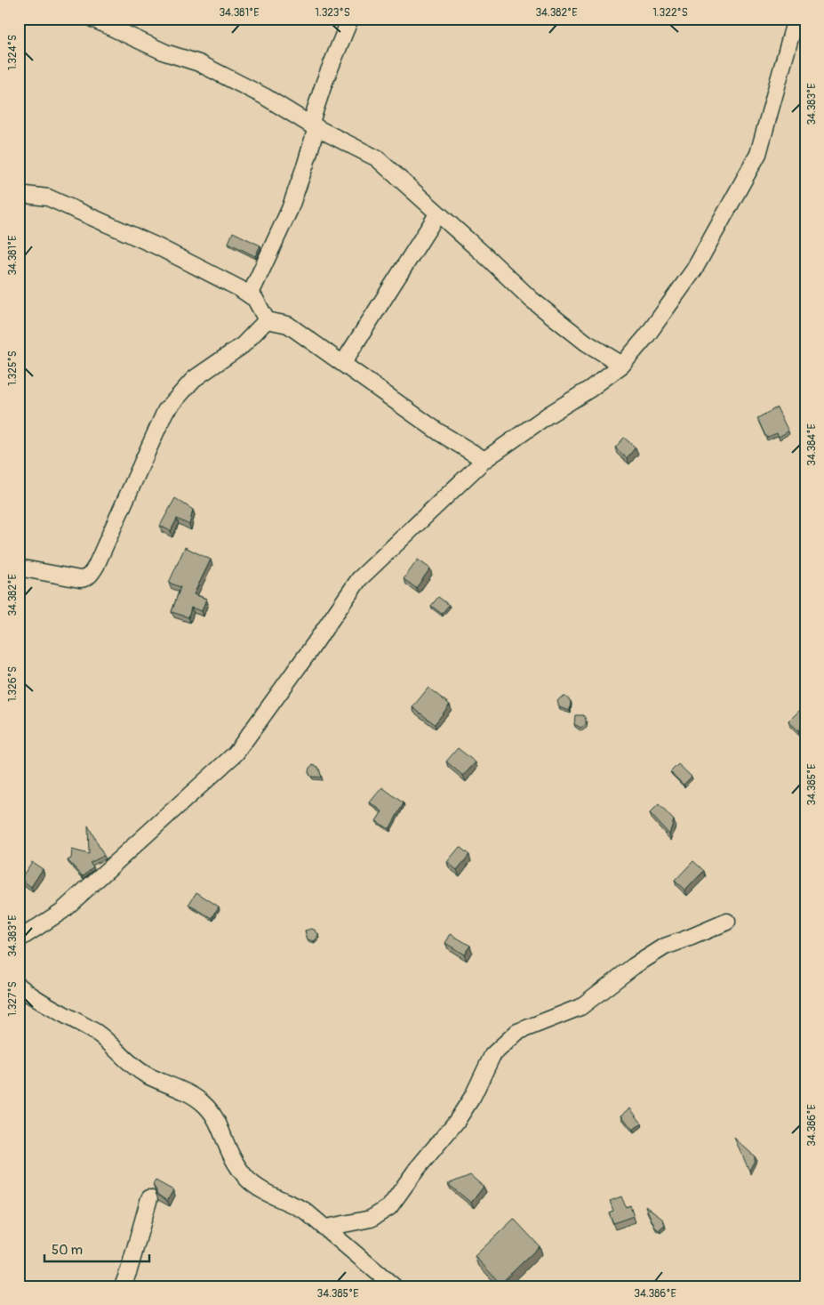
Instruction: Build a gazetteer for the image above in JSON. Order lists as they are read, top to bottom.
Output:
{
  "scale_bar": "50 m",
  "coordinates": [
    "34.381°E",
    "1.323°S",
    "34.382°E",
    "1.322°S",
    "1.324°S",
    "34.383°E",
    "1.325°S",
    "34.384°E",
    "1.326°S",
    "34.385°E",
    "1.327°S",
    "34.386°E"
  ]
}
